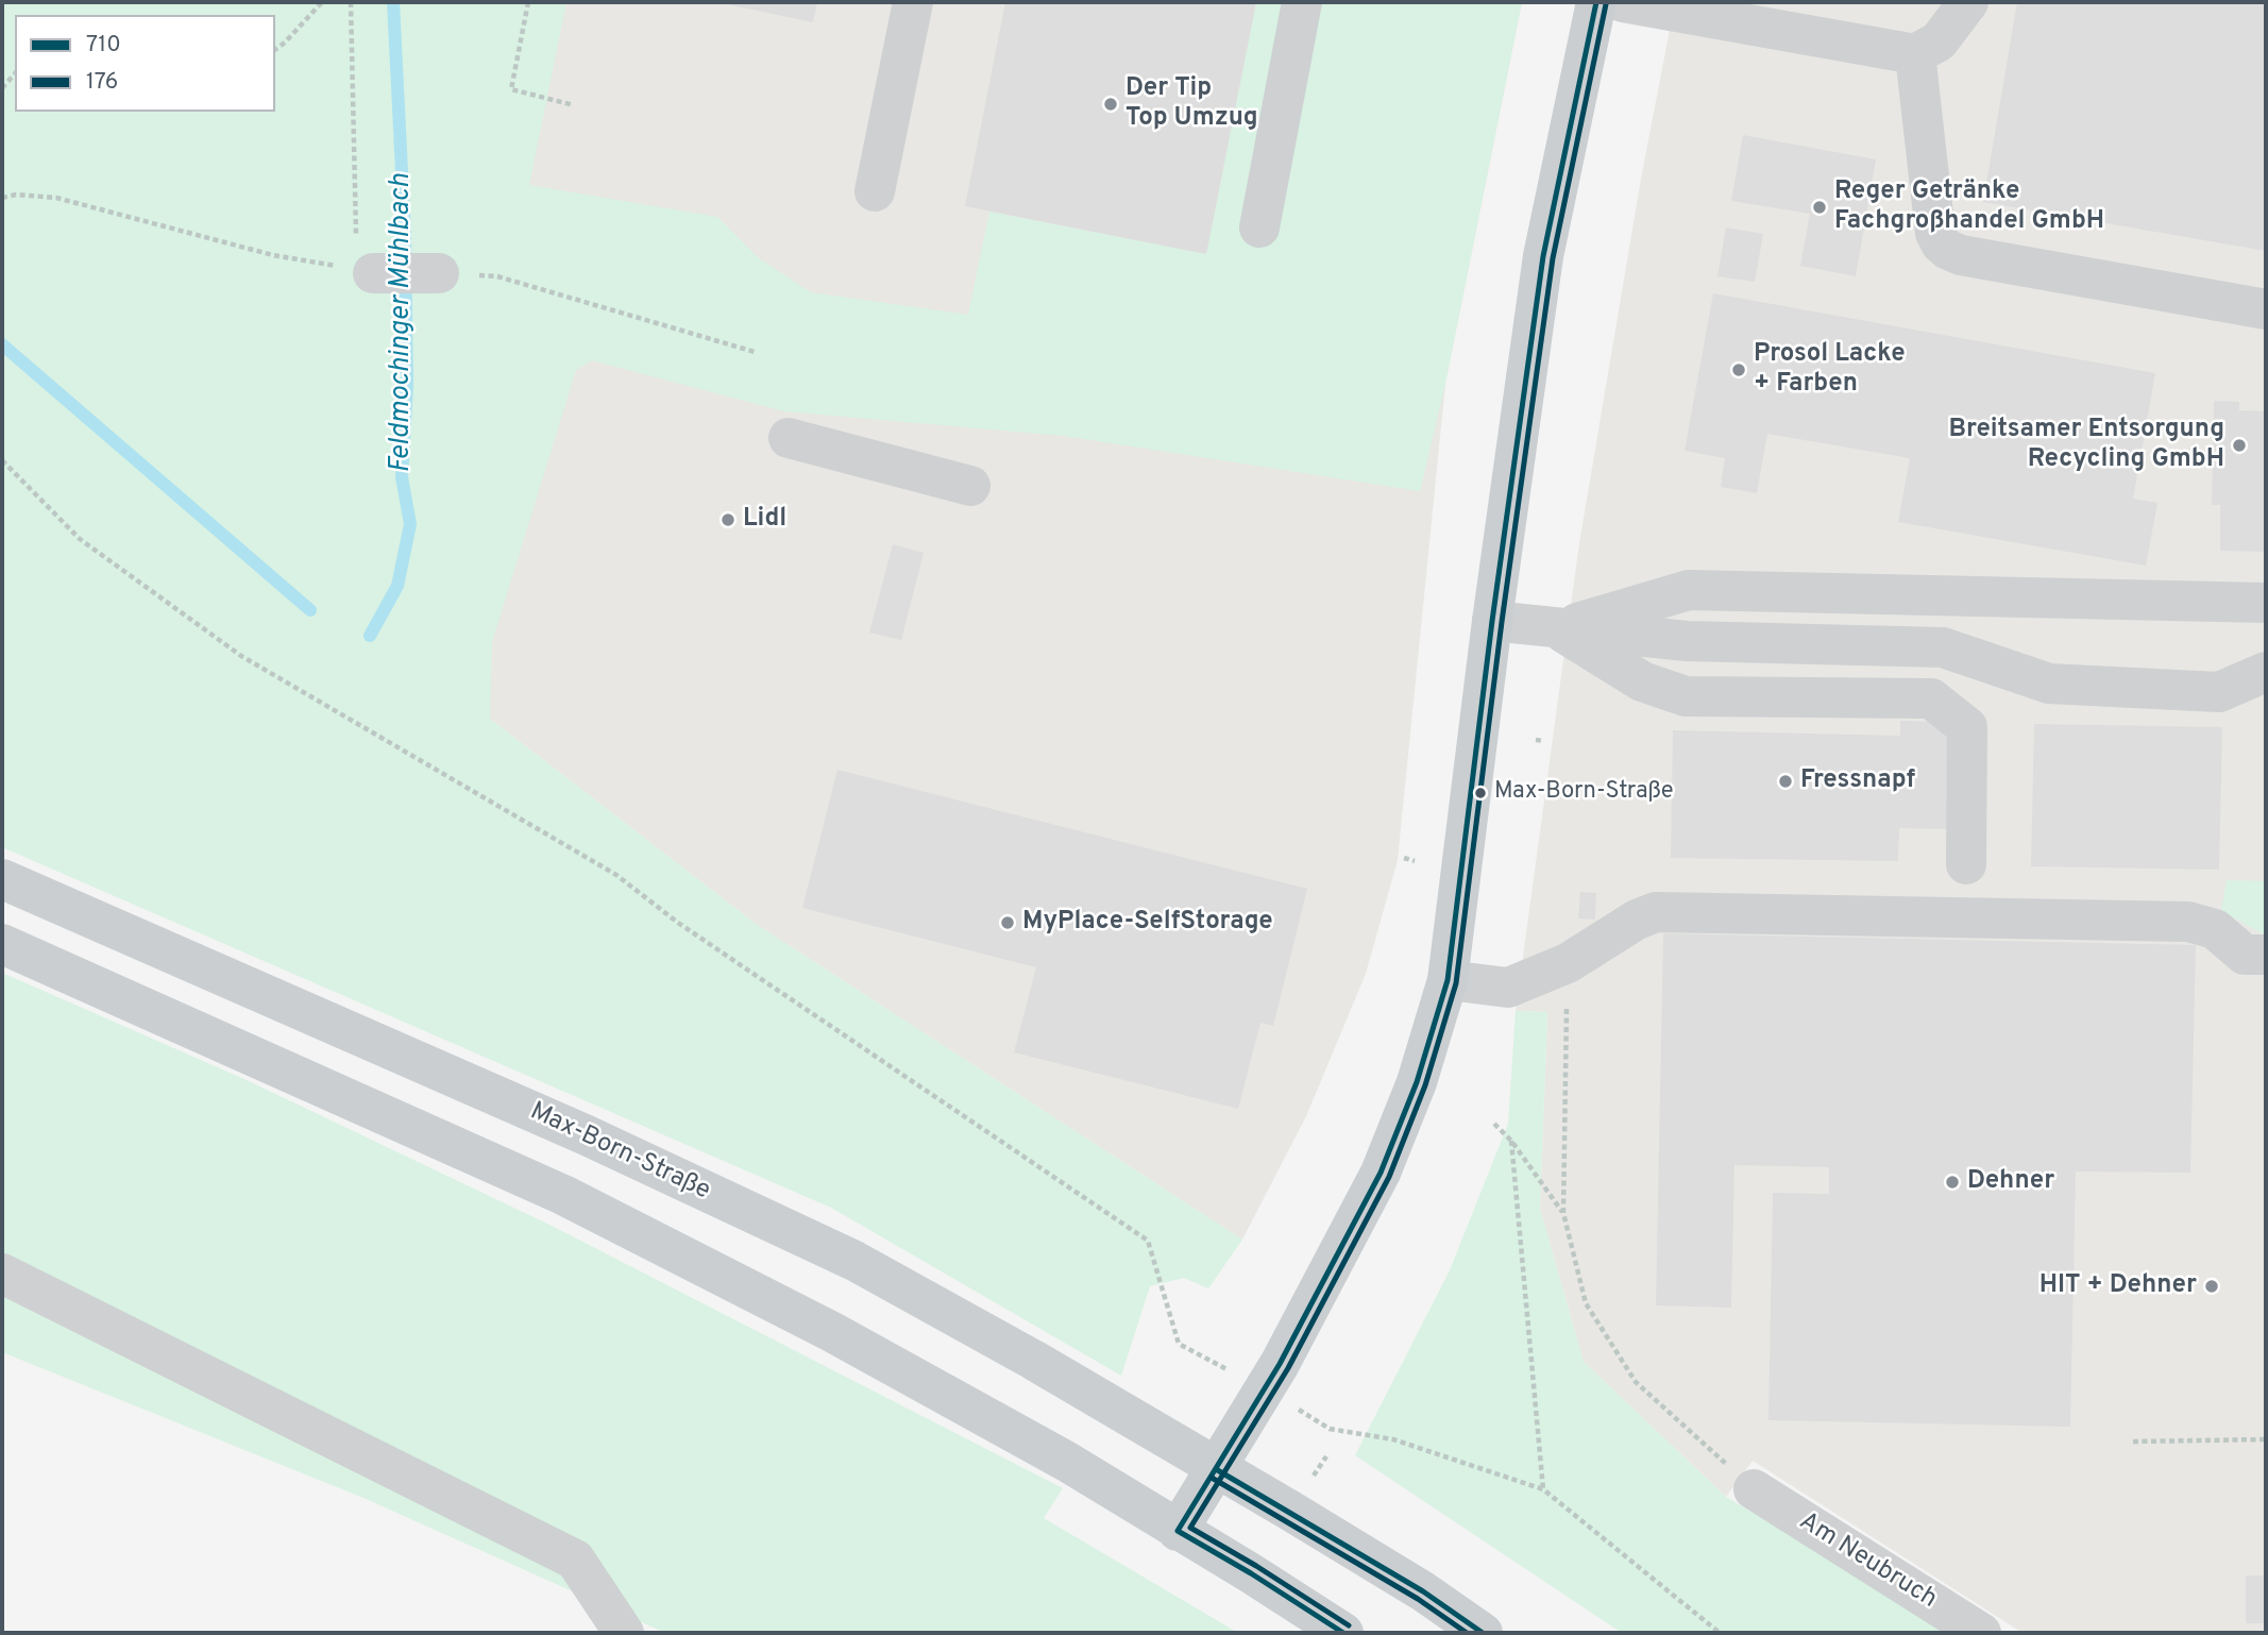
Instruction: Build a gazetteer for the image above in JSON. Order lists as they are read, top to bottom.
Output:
{
  "streets": {
    "main road": ["Max-Born-Straße"],
    "street": ["Am Neubruch"]
  },
  "water": ["Feldmochinger Mühlbach"],
  "places": [
    "Der Tip Top Umzug",
    "Reger Getränke Fachgroßhandel GmbH",
    "Prosol Lacke + Farben",
    "Breitsamer Entsorgung Recycling GmbH",
    "Lidl",
    "Fressnapf",
    "Max-Born-Straße",
    "MyPlace-SelfStorage",
    "Dehner",
    "HIT + Dehner"
  ],
  "lines": ["transit line 710", "transit line 176"],
  "legend": ["710", "176"]
}
